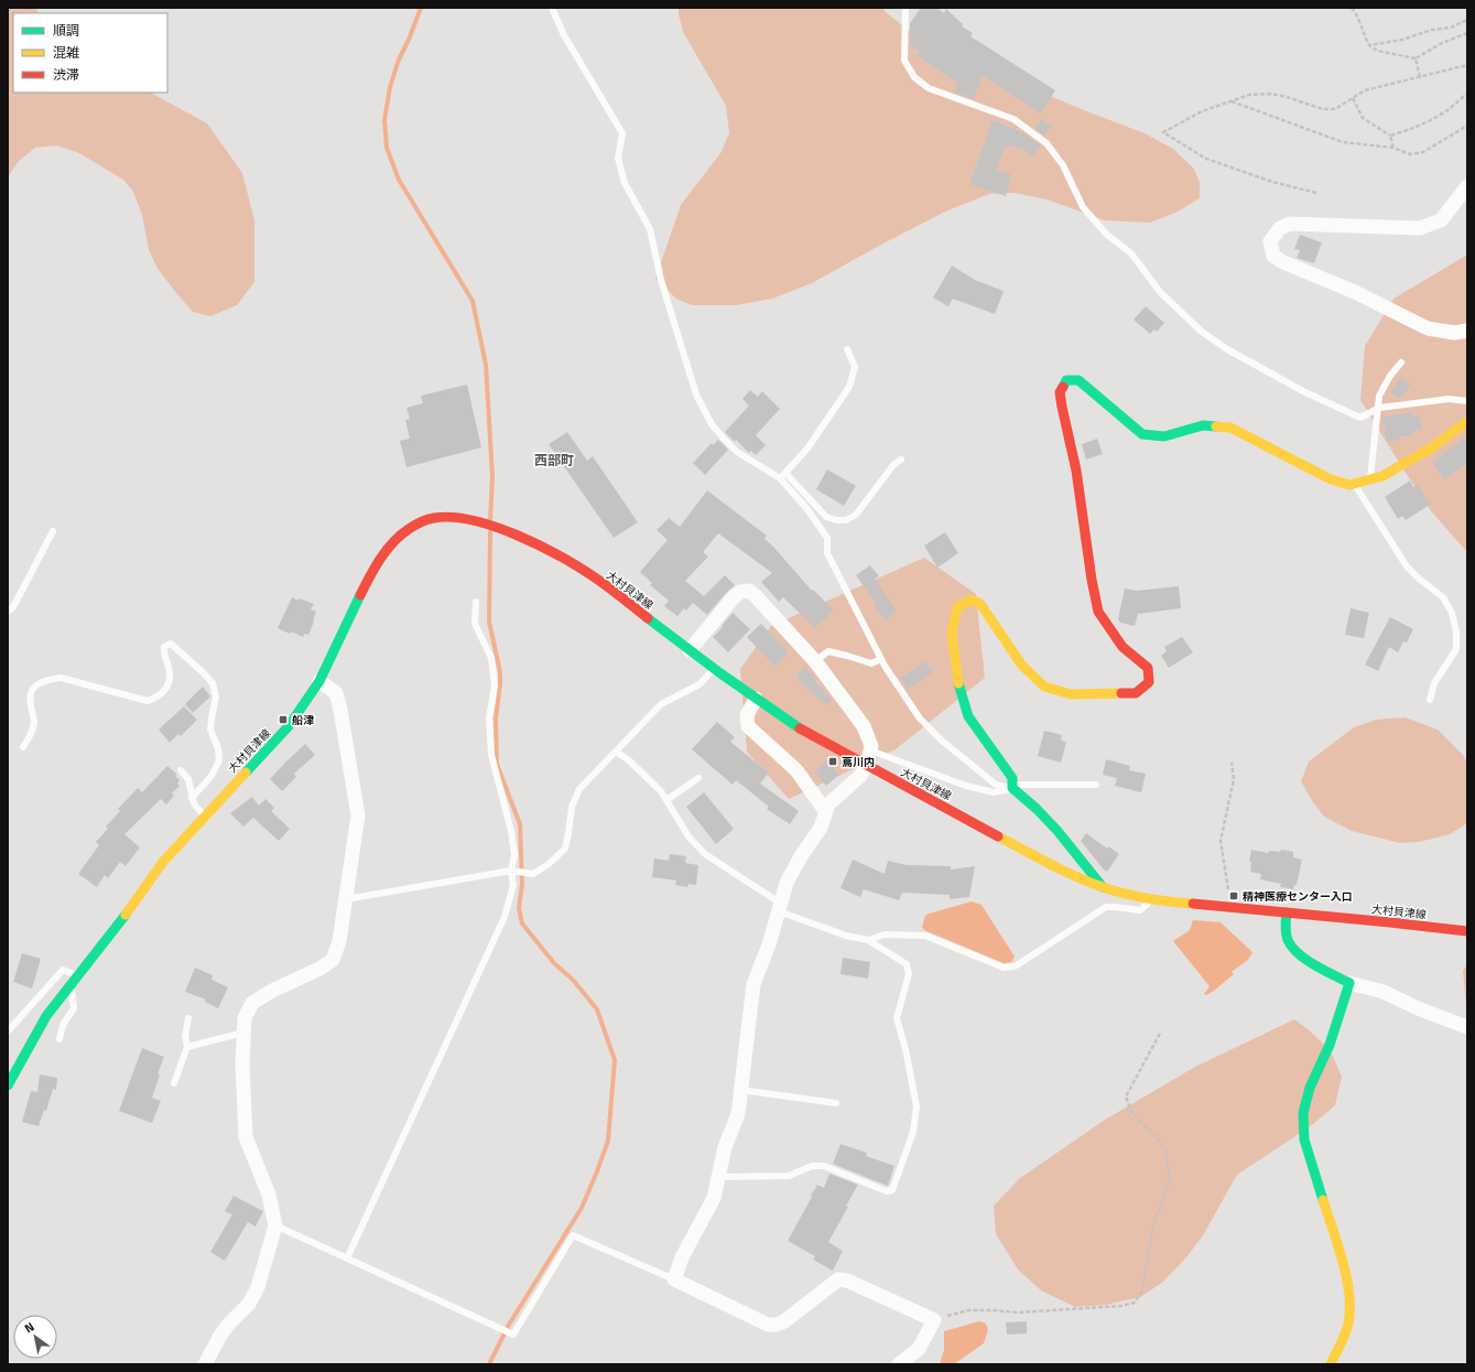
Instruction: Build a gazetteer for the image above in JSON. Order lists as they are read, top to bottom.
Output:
{
  "streets": {
    "main road": ["大村貝津線"]
  },
  "districts": ["西部町"],
  "places": {
    "transit": ["船津", "蔦川内", "精神医療センター入口"]
  },
  "legend": ["順調", "混雑", "渋滞"],
  "north": "top left"
}
